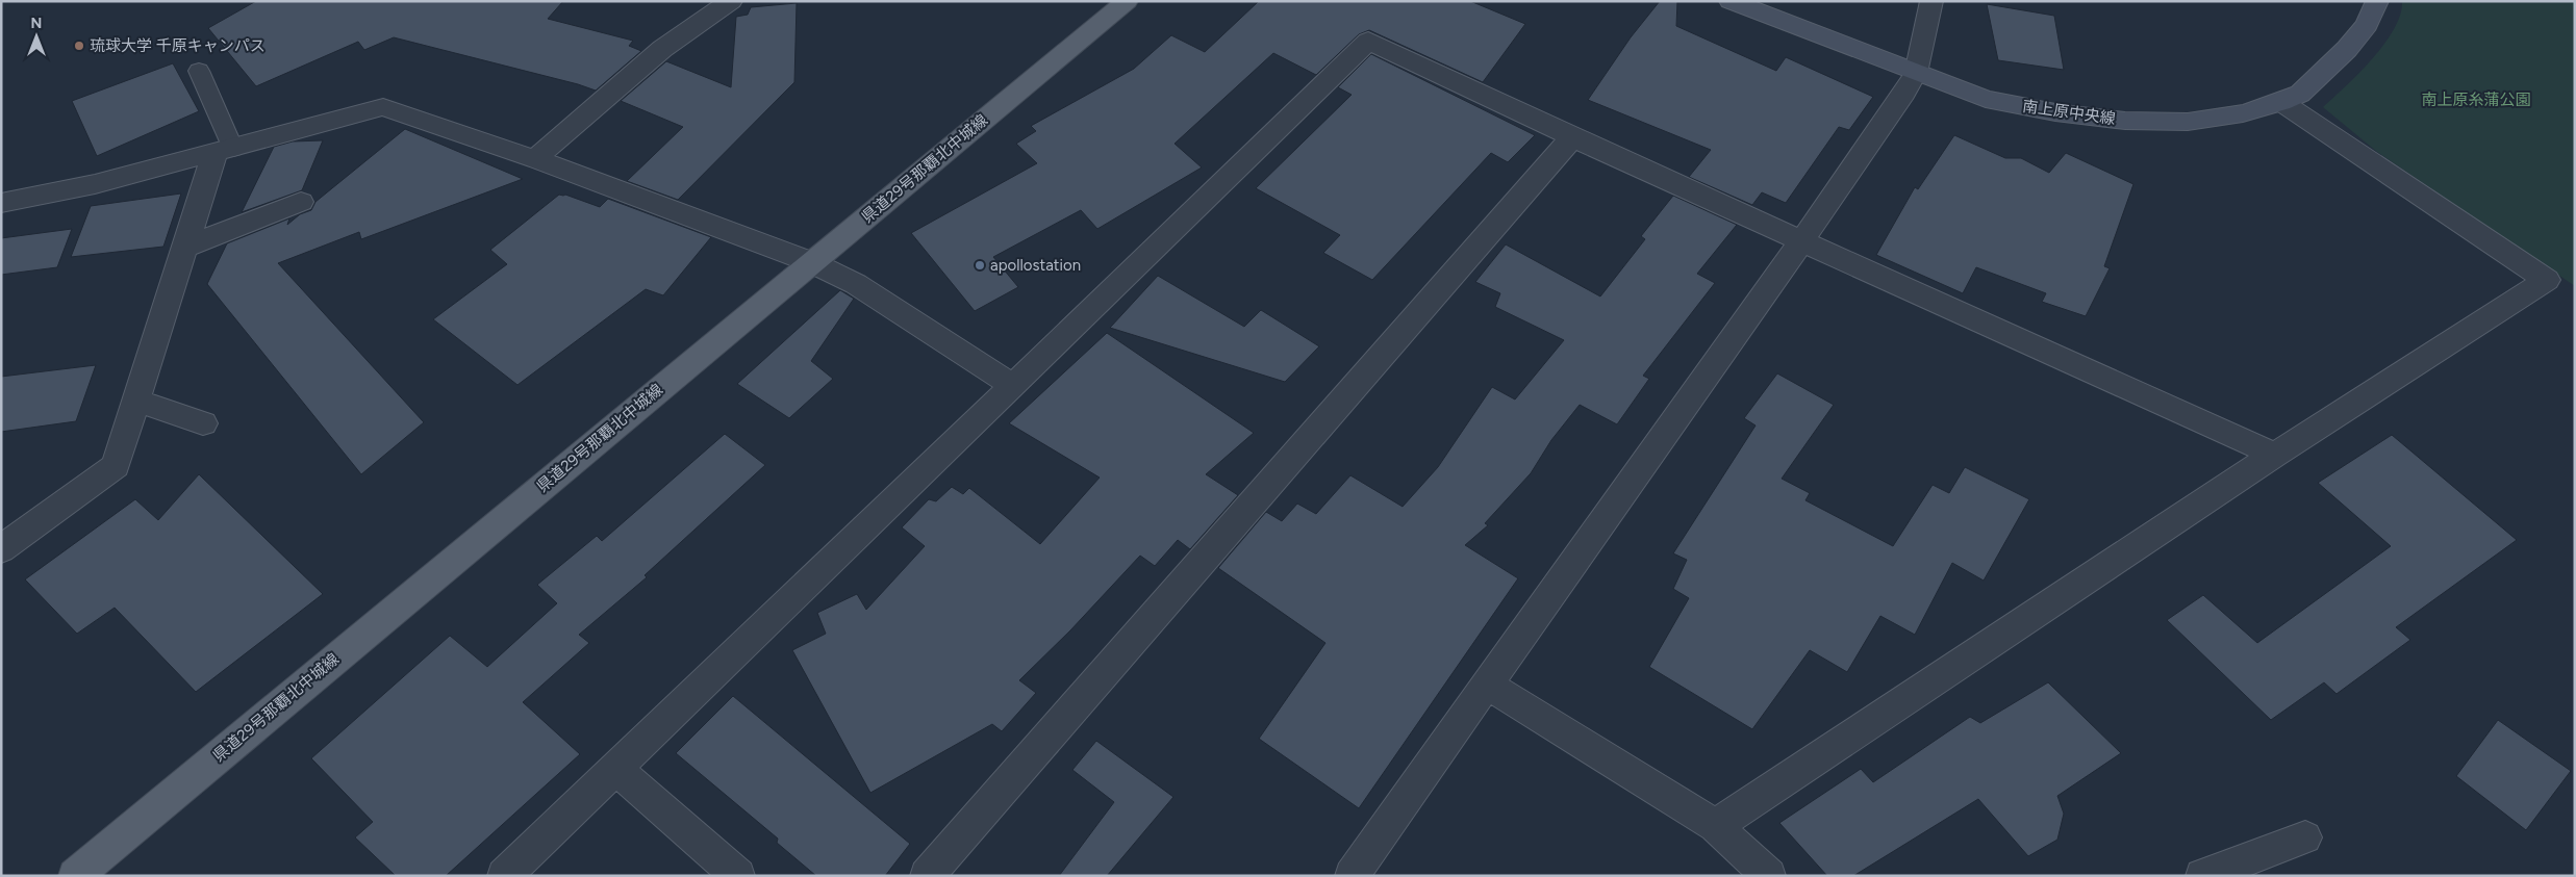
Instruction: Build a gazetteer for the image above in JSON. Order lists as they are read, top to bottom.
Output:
{
  "streets": {
    "main road": ["県道29号那覇北中城線"],
    "street": ["南上原中央線"]
  },
  "parks": ["南上原糸蒲公園"],
  "places": ["琉球大学 千原キャンパス", "apollostation"],
  "north": "top"
}
